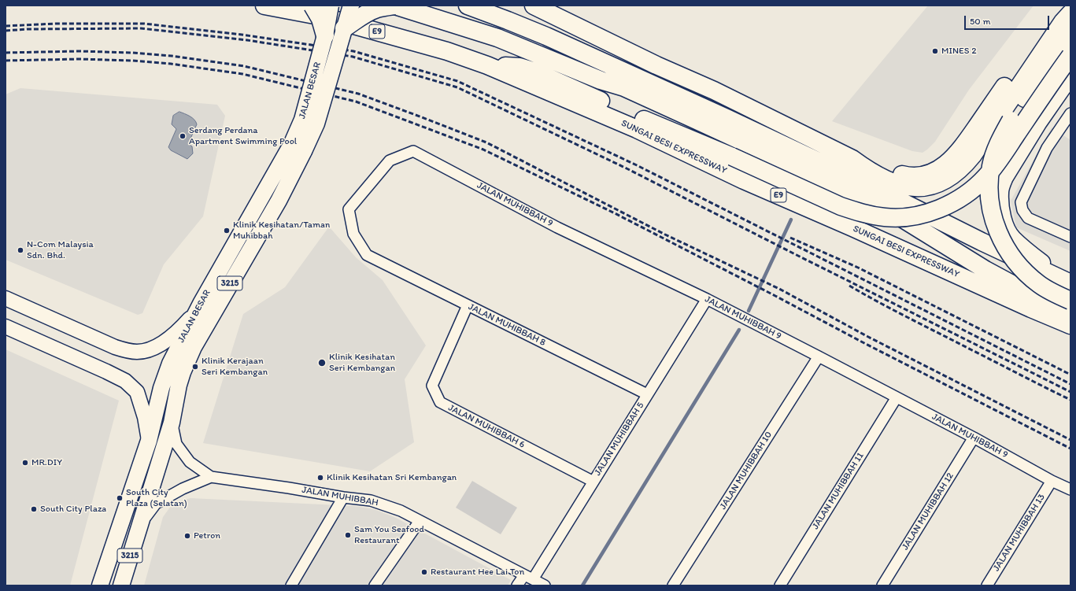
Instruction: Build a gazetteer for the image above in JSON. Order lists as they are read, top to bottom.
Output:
{
  "streets": {
    "highway": ["E9", "SUNGAI BESI EXPRESSWAY"],
    "main road": ["JALAN BESAR", "3215"],
    "street": [
      "JALAN MUHIBBAH 9",
      "JALAN MUHIBBAH 8",
      "JALAN MUHIBBAH 6",
      "JALAN MUHIBBAH 5",
      "JALAN MUHIBBAH 10",
      "JALAN MUHIBBAH 11",
      "JALAN MUHIBBAH",
      "JALAN MUHIBBAH 12",
      "JALAN MUHIBBAH 13"
    ]
  },
  "crossings": [
    ["JALAN BESAR", "JALAN MUHIBBAH"],
    ["JALAN MUHIBBAH 9", "JALAN MUHIBBAH 8"],
    ["JALAN MUHIBBAH 9", "JALAN MUHIBBAH 5"],
    ["JALAN MUHIBBAH 9", "JALAN MUHIBBAH 10"],
    ["JALAN MUHIBBAH 9", "JALAN MUHIBBAH 11"],
    ["JALAN MUHIBBAH 9", "JALAN MUHIBBAH 12"],
    ["JALAN MUHIBBAH 9", "JALAN MUHIBBAH 13"],
    ["JALAN MUHIBBAH 8", "JALAN MUHIBBAH 6"],
    ["JALAN MUHIBBAH 8", "JALAN MUHIBBAH 5"],
    ["JALAN MUHIBBAH 6", "JALAN MUHIBBAH 5"],
    ["JALAN MUHIBBAH 5", "JALAN MUHIBBAH"]
  ],
  "places": [
    "MINES 2",
    "Serdang Perdana Apartment Swimming Pool",
    "Klinik Kesihatan/Taman Muhibbah",
    "N-Com Malaysia Sdn. Bhd.",
    "Klinik Kesihatan Seri Kembangan",
    "Klinik Kerajaan Seri Kembangan",
    "MR.DIY",
    "Klinik Kesihatan Sri Kembangan",
    "South City Plaza (Selatan)",
    "South City Plaza",
    "Sam You Seafood Restaurant",
    "Petron",
    "Restaurant Hee Lai Ton"
  ],
  "scale_bar": "50 m"
}
